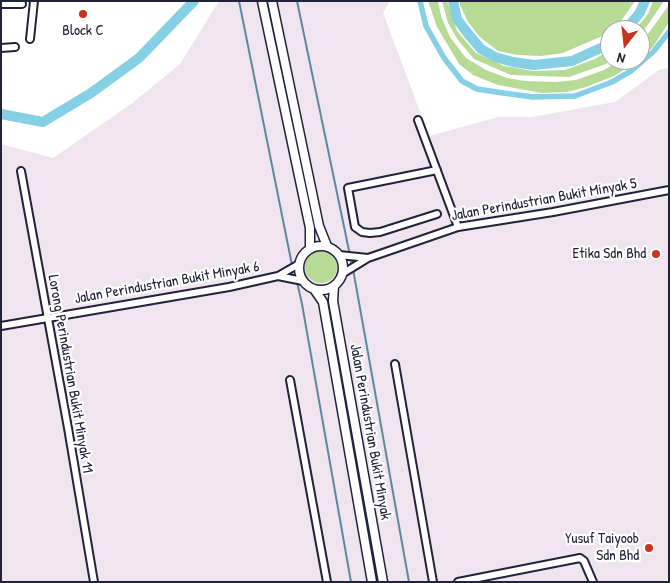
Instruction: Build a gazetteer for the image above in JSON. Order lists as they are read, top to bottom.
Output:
{
  "streets": {
    "main road": ["Jalan Perindustrian Bukit Minyak"],
    "street": ["Jalan Perindustrian Bukit Minyak 5", "Jalan Perindustrian Bukit Minyak 6", "Lorong Perindustrian Bukit Minyak 11"]
  },
  "crossings": [
    ["Jalan Perindustrian Bukit Minyak 6", "Lorong Perindustrian Bukit Minyak 11"]
  ],
  "places": ["Block C", "Etika Sdn Bhd", "Yusuf Taiyoob Sdn Bhd"],
  "north": "bottom"
}
